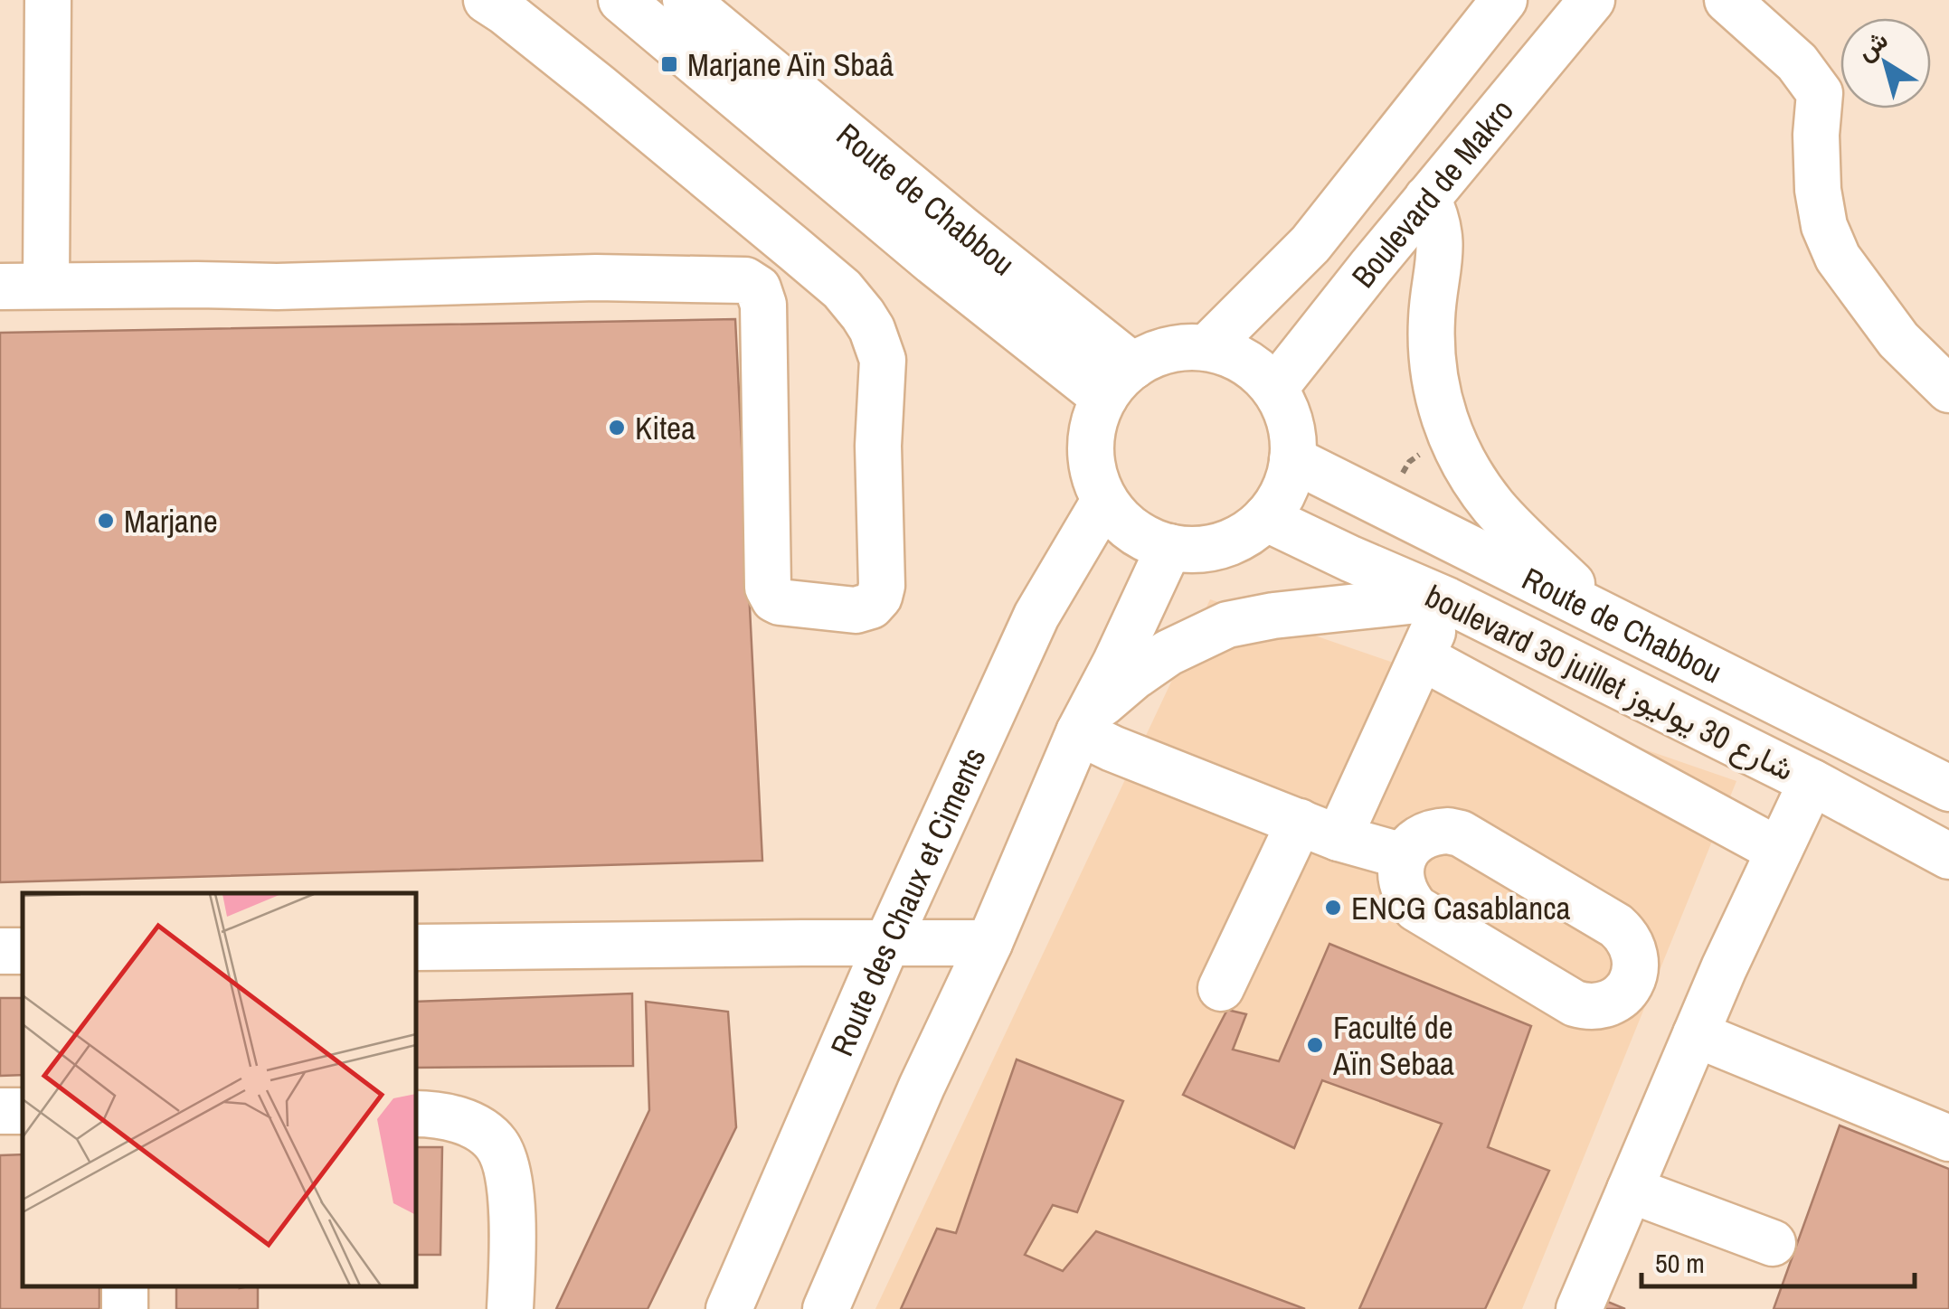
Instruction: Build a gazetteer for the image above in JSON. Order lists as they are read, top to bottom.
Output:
{
  "streets": {
    "street": [
      "Boulevard de Makro",
      "Route de Chabbou",
      "boulevard 30 juillet شارع 30 يوليوز",
      "Route des Chaux et Ciments"
    ]
  },
  "crossings": [
    ["Boulevard de Makro", "Route de Chabbou"],
    ["Boulevard de Makro", "boulevard 30 juillet شارع 30 يوليوز"],
    ["Boulevard de Makro", "Route des Chaux et Ciments"],
    ["Route de Chabbou", "boulevard 30 juillet شارع 30 يوليوز"],
    ["Route de Chabbou", "Route des Chaux et Ciments"],
    ["boulevard 30 juillet شارع 30 يوليوز", "Route des Chaux et Ciments"]
  ],
  "places": {
    "transit": ["Marjane Aïn Sbaâ"],
    "other": [
      "Kitea",
      "Marjane",
      "ENCG Casablanca",
      "Faculté de Aïn Sebaa"
    ]
  },
  "scale_bar": "50 m",
  "north": "top left"
}
